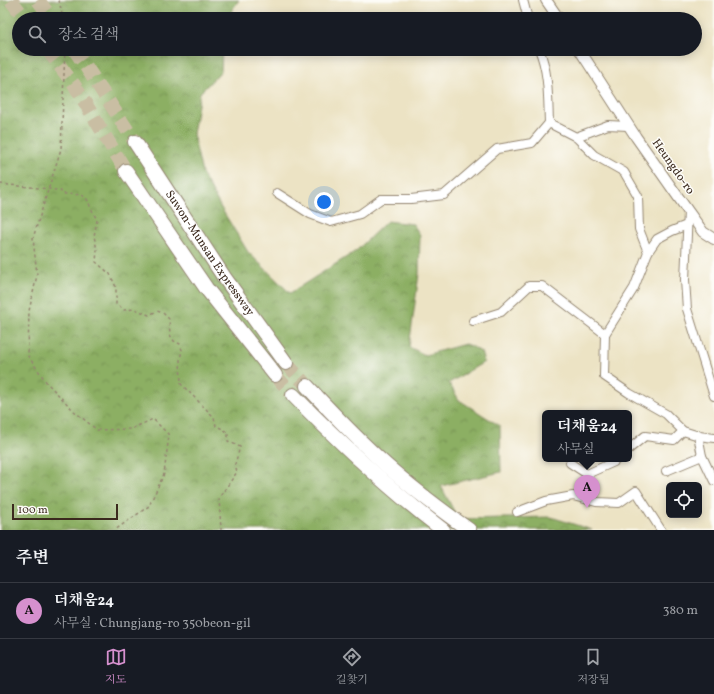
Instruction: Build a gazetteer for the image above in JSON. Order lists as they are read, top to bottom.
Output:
{
  "streets": {
    "highway": ["Suwon-Munsan Expressway"],
    "street": ["Heungdo-ro"]
  },
  "scale_bar": "100 m",
  "page": {
    "search": "장소 검색",
    "popup": ["더채움24", "사무실"],
    "pins": "A",
    "scale": "100 m",
    "heading": "주변",
    "list": [
      {
        "mark": "A",
        "name": "더채움24",
        "note": "사무실 · Chungjang-ro 350beon-gil",
        "value": "380 m"
      }
    ],
    "nav": ["지도", "길찾기", "저장됨"]
  }
}
